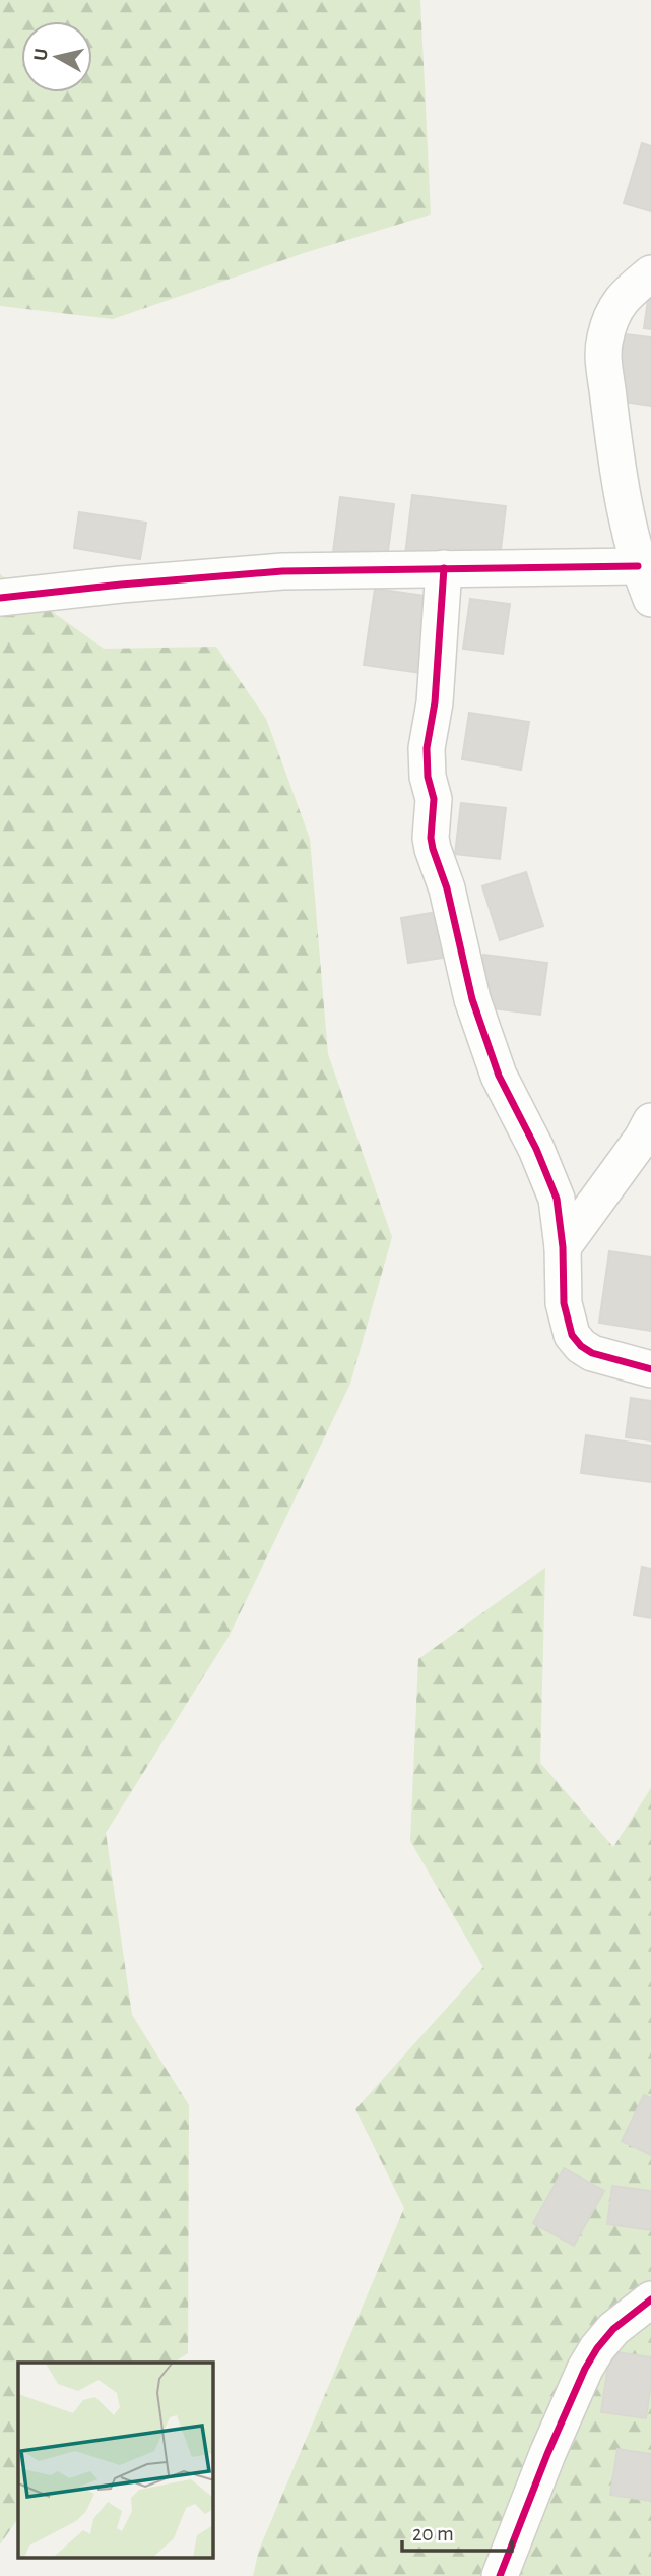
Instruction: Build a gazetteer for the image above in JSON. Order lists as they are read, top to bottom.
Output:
{
  "scale_bar": "20 m",
  "north": "left"
}
